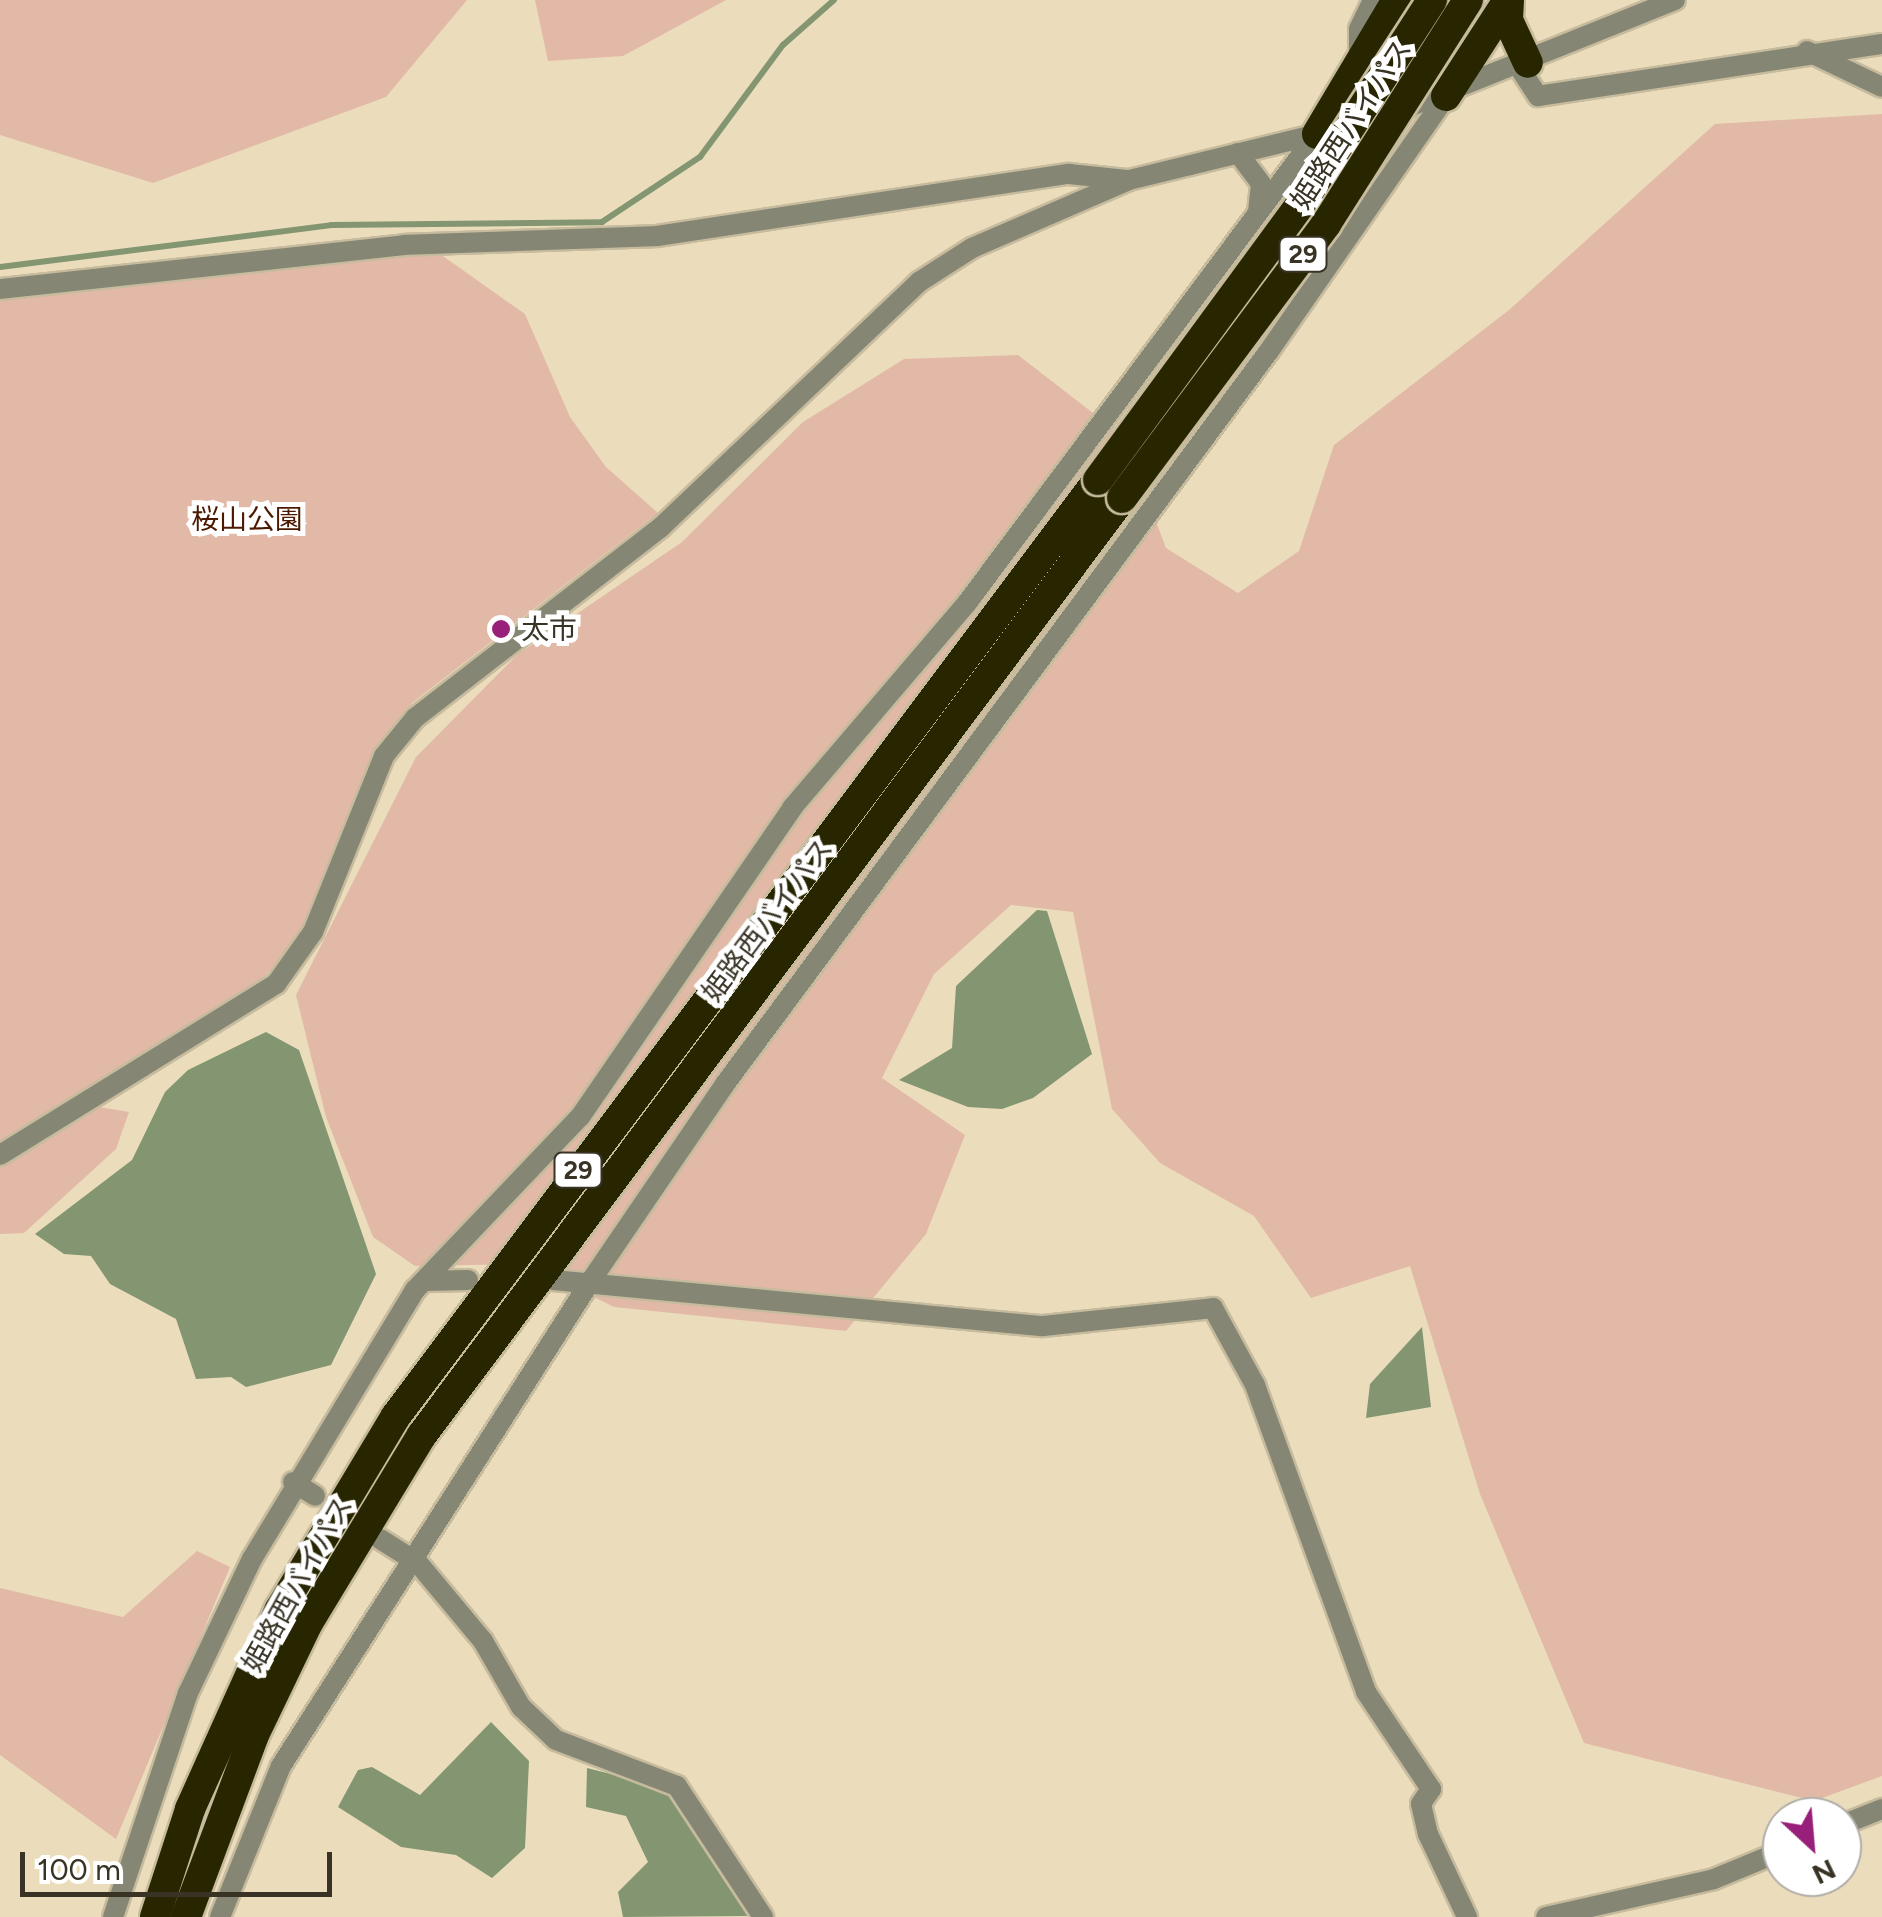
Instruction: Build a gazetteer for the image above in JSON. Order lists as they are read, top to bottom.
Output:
{
  "streets": {
    "highway": ["姫路西バイパス", "29"]
  },
  "parks": ["桜山公園"],
  "places": ["太市"],
  "scale_bar": "100 m",
  "north": "bottom right"
}
